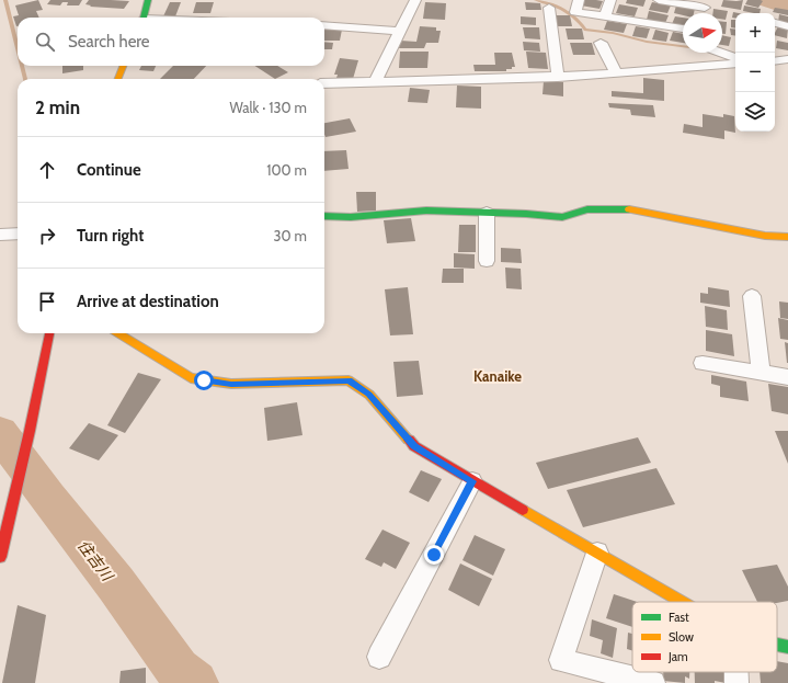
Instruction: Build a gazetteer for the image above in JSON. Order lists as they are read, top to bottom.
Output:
{
  "districts": ["Kanaike"],
  "water": ["住吉川"],
  "legend": ["Fast", "Slow", "Jam"],
  "north": "right",
  "page": {
    "map_buttons": ["+", "−"],
    "search": "Search here",
    "heading": ["2 min", "Walk · 130 m"],
    "list": [
      ["Continue", "100 m"],
      ["Turn right", "30 m"],
      "Arrive at destination"
    ]
  }
}
